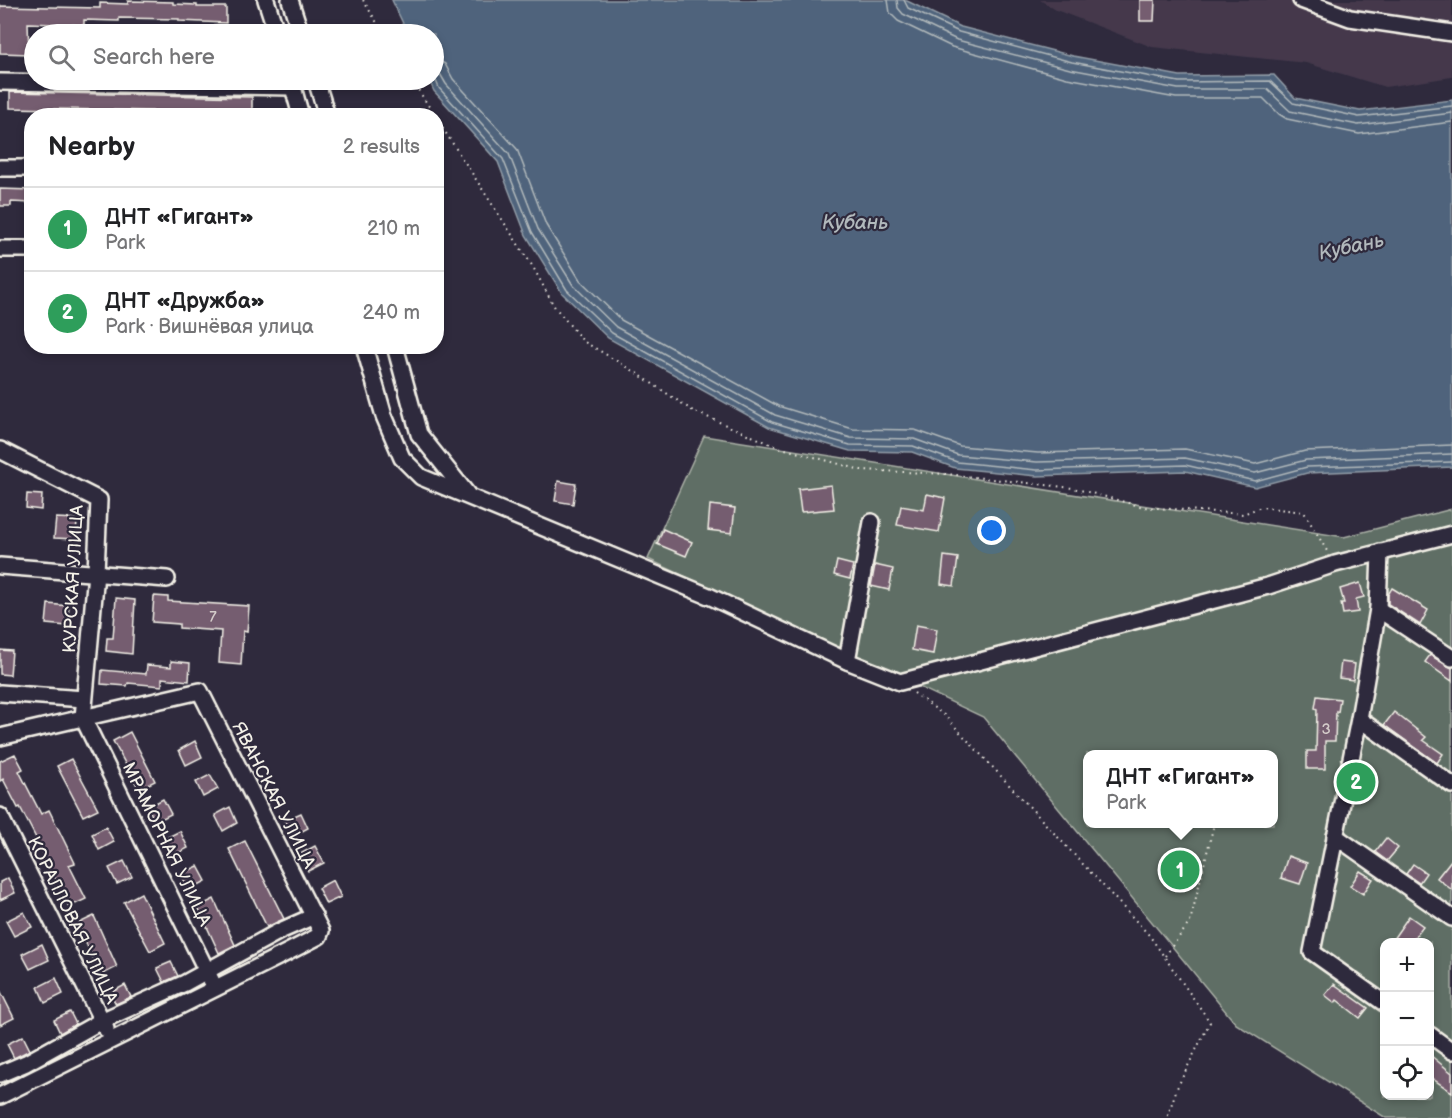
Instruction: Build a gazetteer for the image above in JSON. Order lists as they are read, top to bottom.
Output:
{
  "streets": {
    "street": [
      "КУРСКАЯ УЛИЦА",
      "ЯВАНСКАЯ УЛИЦА",
      "МРАМОРНАЯ УЛИЦА",
      "КОРАЛЛОВАЯ УЛИЦА"
    ]
  },
  "crossings": [
    ["КУРСКАЯ УЛИЦА", "ЯВАНСКАЯ УЛИЦА"],
    ["КУРСКАЯ УЛИЦА", "МРАМОРНАЯ УЛИЦА"],
    ["ЯВАНСКАЯ УЛИЦА", "МРАМОРНАЯ УЛИЦА"]
  ],
  "water": ["Кубань"],
  "house_numbers": ["7", "3"],
  "page": {
    "search": "Search here",
    "heading": ["Nearby", "2 results"],
    "list": [
      {
        "mark": "1",
        "name": "ДНТ «Гигант»",
        "note": "Park",
        "value": "210 m"
      },
      {
        "mark": "2",
        "name": "ДНТ «Дружба»",
        "note": "Park · Вишнёвая улица",
        "value": "240 m"
      }
    ],
    "popup": ["ДНТ «Гигант»", "Park"],
    "pins": ["2", "1"],
    "map_buttons": ["+", "−"]
  }
}
